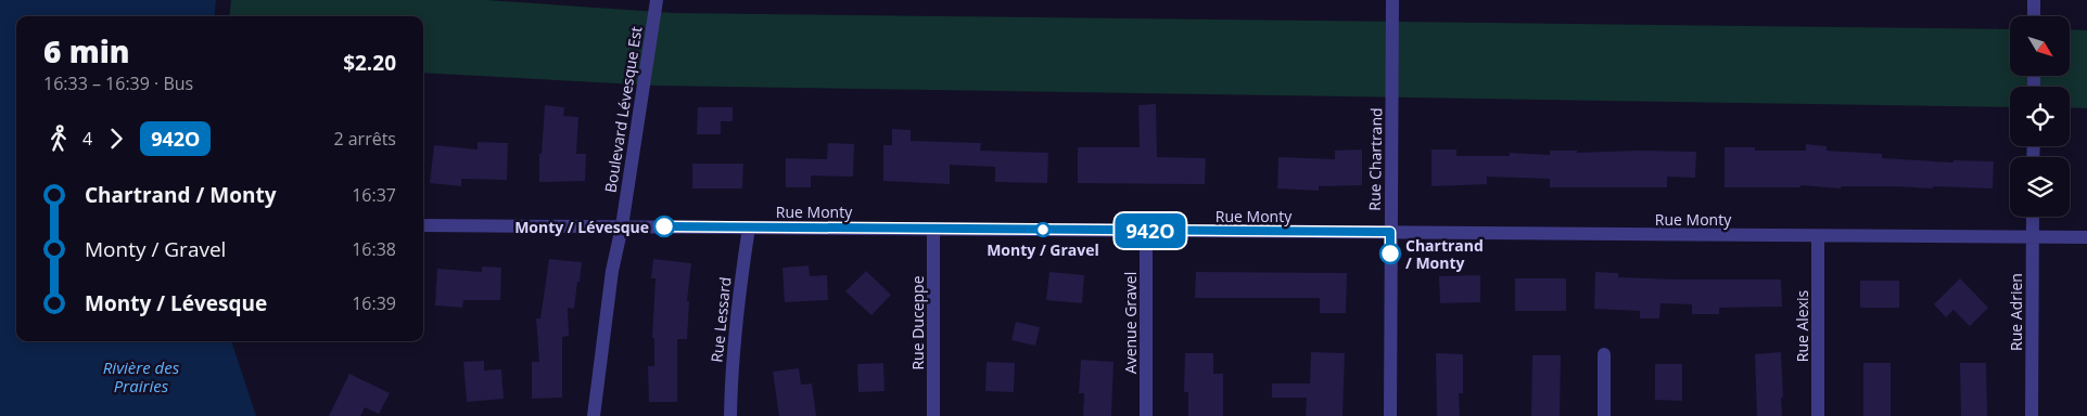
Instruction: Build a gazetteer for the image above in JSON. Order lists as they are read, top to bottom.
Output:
{
  "streets": {
    "street": [
      "Boulevard Lévesque Est",
      "Rue Chartrand",
      "Rue Monty",
      "Rue Adrien",
      "Rue Lessard",
      "Rue Duceppe",
      "Avenue Gravel",
      "Rue Alexis"
    ]
  },
  "crossings": [
    ["Boulevard Lévesque Est", "Rue Monty"],
    ["Rue Chartrand", "Rue Monty"],
    ["Rue Monty", "Rue Adrien"],
    ["Rue Monty", "Rue Lessard"],
    ["Rue Monty", "Rue Duceppe"],
    ["Rue Monty", "Avenue Gravel"],
    ["Rue Monty", "Rue Alexis"]
  ],
  "water": ["Rivière des Prairies"],
  "places": ["Monty / Lévesque", "Monty / Gravel", "Chartrand / Monty"],
  "lines": ["bus line 942O"],
  "north": "bottom right",
  "page": {
    "on_map": "942O",
    "heading": ["6 min", "16:33 – 16:39 · Bus", "$2.20"],
    "legs": ["4", "942O", "2 arrêts"],
    "list": [
      {
        "name": "Chartrand / Monty",
        "value": "16:37"
      },
      {
        "name": "Monty / Gravel",
        "value": "16:38"
      },
      {
        "name": "Monty / Lévesque",
        "value": "16:39"
      }
    ]
  }
}
